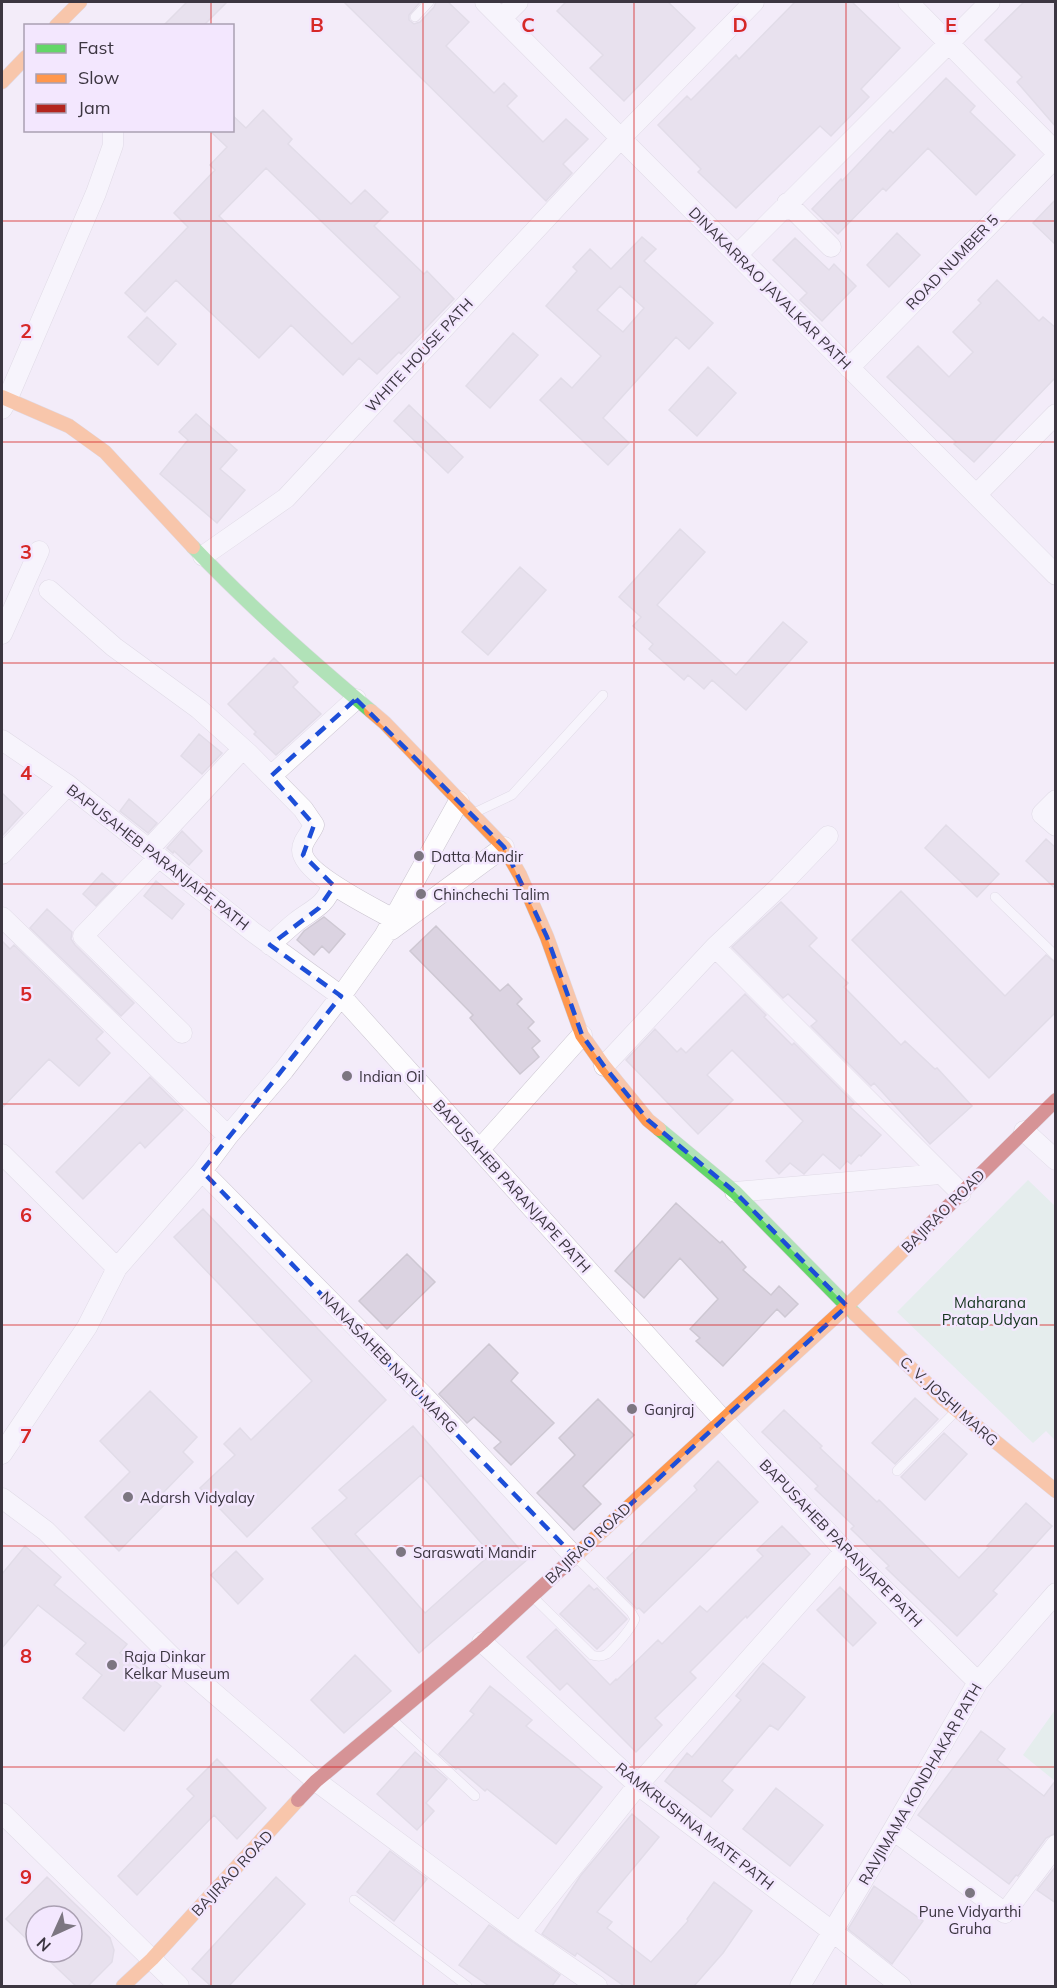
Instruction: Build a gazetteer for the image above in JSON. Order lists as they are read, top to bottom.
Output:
{
  "streets": {
    "main road": ["BAJIRAO ROAD", "C. V. JOSHI MARG"],
    "street": [
      "ROAD NUMBER 5",
      "DINAKARRAO JAVALKAR PATH",
      "WHITE HOUSE PATH",
      "BAPUSAHEB PARANJAPE PATH",
      "NANASAHEB NATU MARG",
      "RAVJIMAMA KONDHAKAR PATH",
      "RAMKRUSHNA MATE PATH"
    ]
  },
  "crossings": [
    ["ROAD NUMBER 5", "DINAKARRAO JAVALKAR PATH"],
    ["DINAKARRAO JAVALKAR PATH", "WHITE HOUSE PATH"],
    ["WHITE HOUSE PATH", "C. V. JOSHI MARG"],
    ["BAPUSAHEB PARANJAPE PATH", "BAJIRAO ROAD"],
    ["BAPUSAHEB PARANJAPE PATH", "RAVJIMAMA KONDHAKAR PATH"],
    ["BAJIRAO ROAD", "NANASAHEB NATU MARG"],
    ["BAJIRAO ROAD", "C. V. JOSHI MARG"],
    ["BAJIRAO ROAD", "RAMKRUSHNA MATE PATH"],
    ["RAVJIMAMA KONDHAKAR PATH", "RAMKRUSHNA MATE PATH"]
  ],
  "parks": ["Maharana Pratap Udyan"],
  "places": [
    "Datta Mandir",
    "Chinchechi Talim",
    "Indian Oil",
    "Ganjraj",
    "Adarsh Vidyalay",
    "Saraswati Mandir",
    "Raja Dinkar Kelkar Museum",
    "Pune Vidyarthi Gruha"
  ],
  "legend": ["Fast", "Slow", "Jam"],
  "north": "bottom left",
  "grid": {
    "columns": [
      "B",
      "C",
      "D",
      "E"
    ],
    "rows": [
      "2",
      "3",
      "4",
      "5",
      "6",
      "7",
      "8",
      "9"
    ]
  }
}
